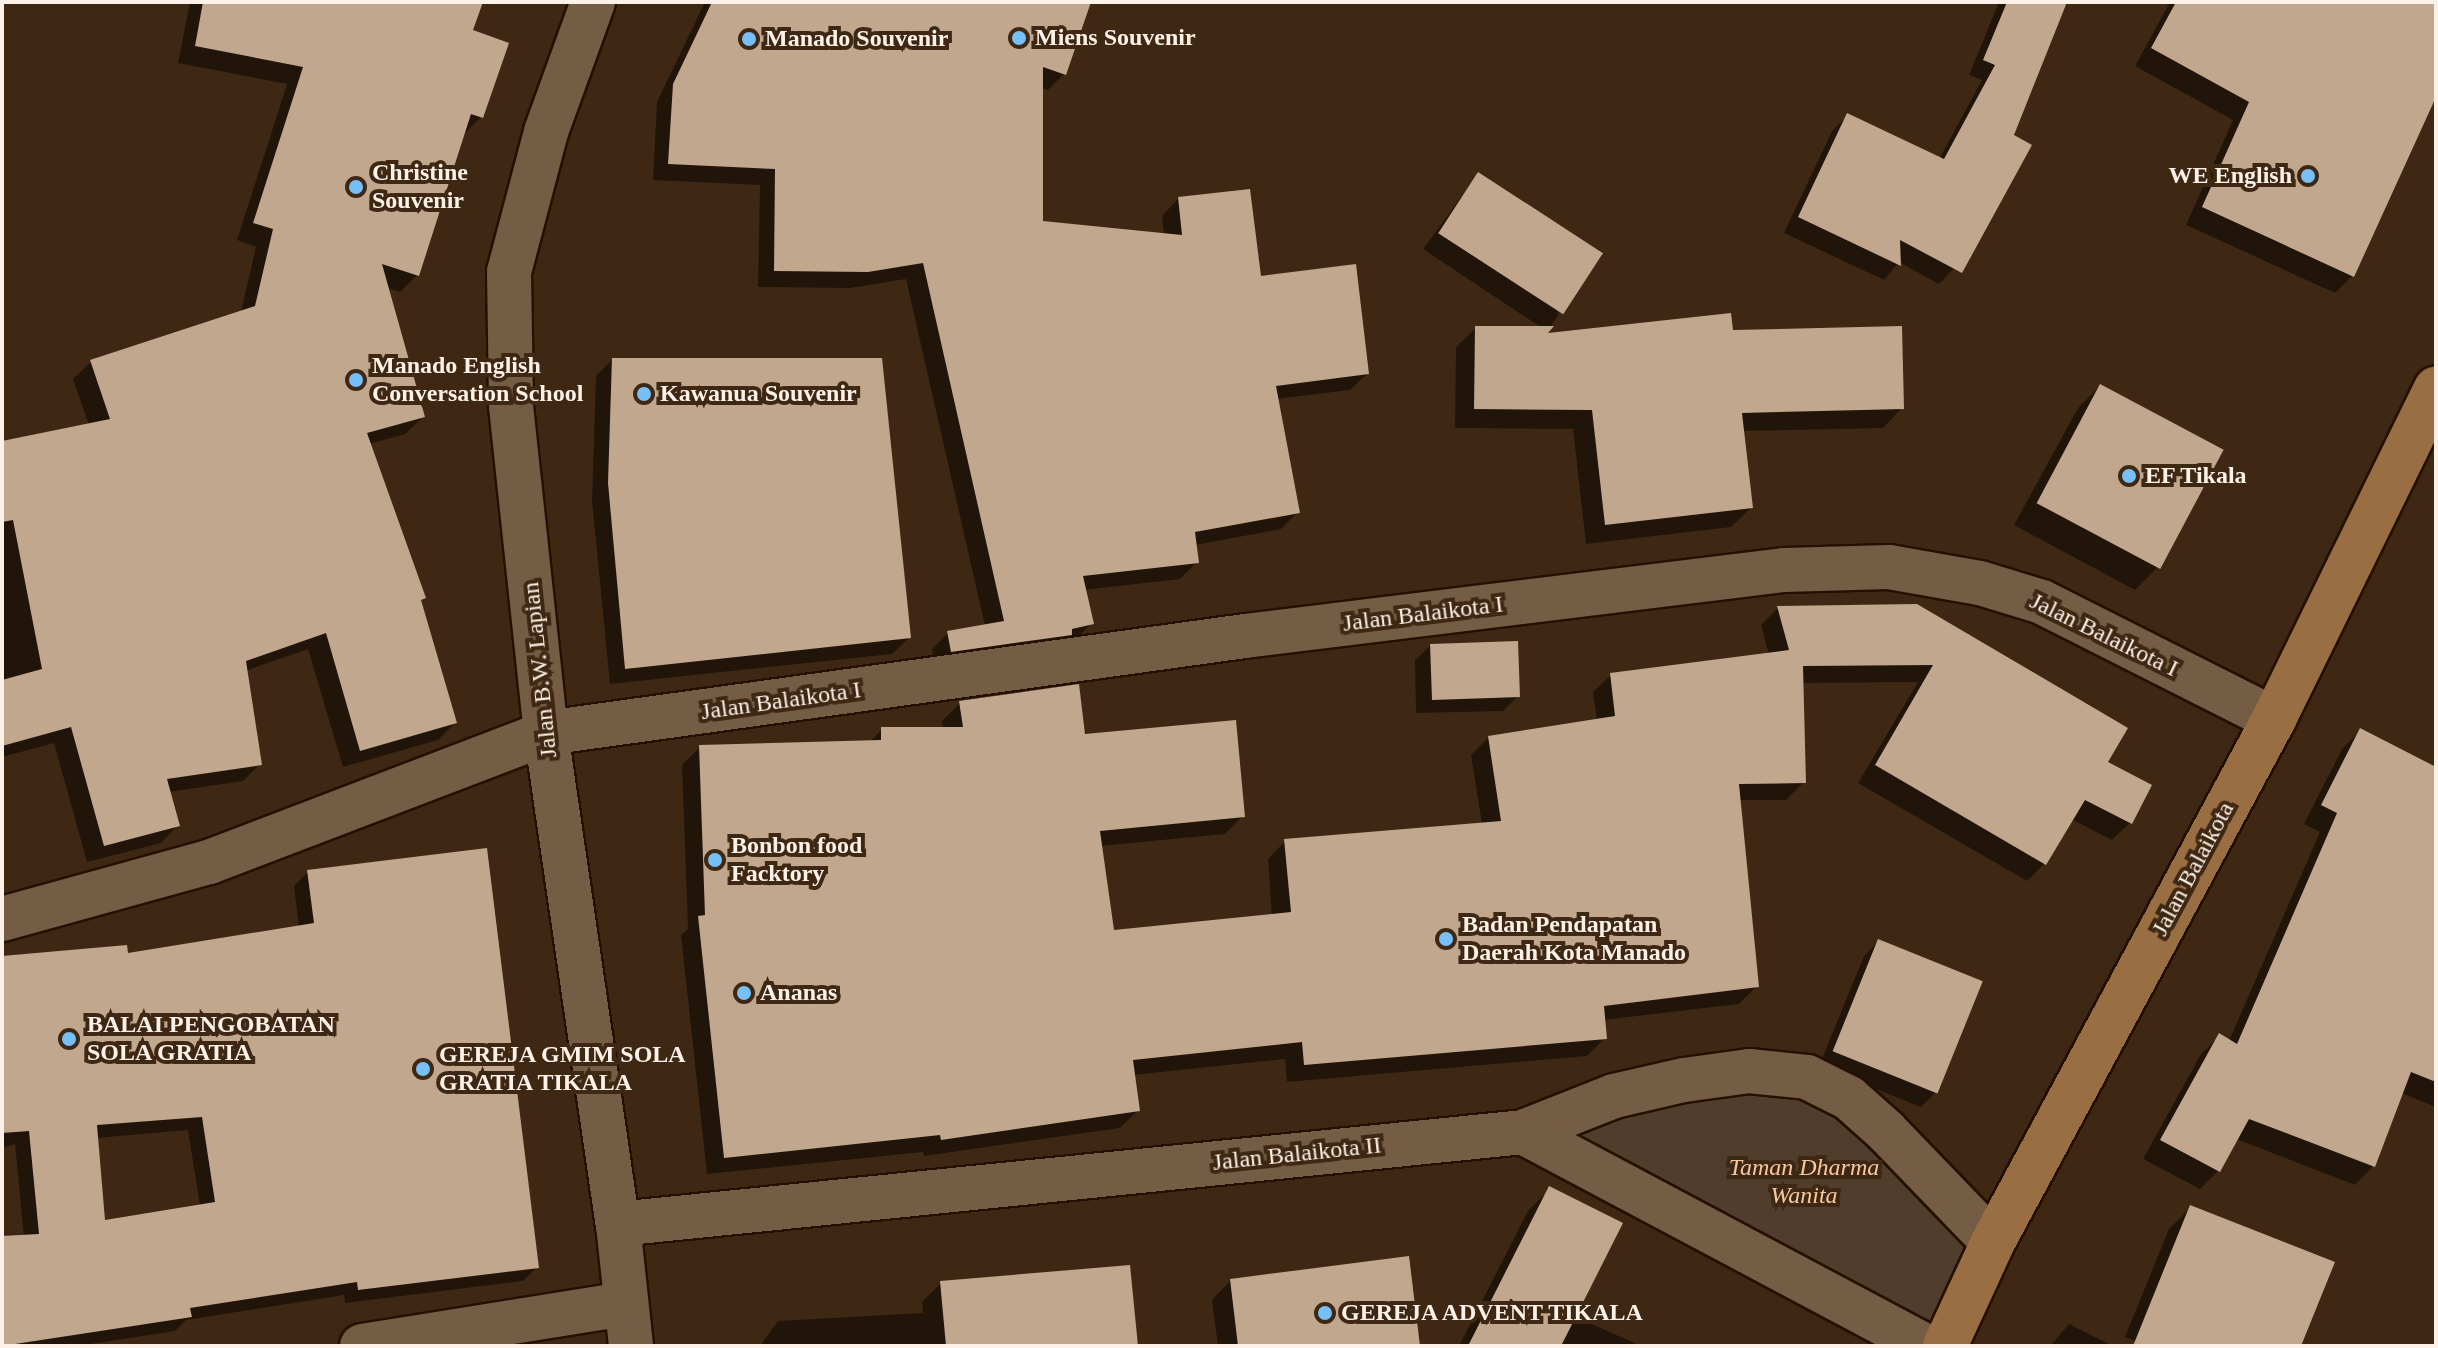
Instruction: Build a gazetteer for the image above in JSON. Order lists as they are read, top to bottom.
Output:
{
  "streets": {
    "main road": ["Jalan Balaikota"],
    "street": ["Jalan Balaikota I", "Jalan B.W. Lapian", "Jalan Balaikota II"]
  },
  "crossings": [
    ["Jalan Balaikota I", "Jalan B.W. Lapian"],
    ["Jalan Balaikota I", "Jalan Balaikota"],
    ["Jalan B.W. Lapian", "Jalan Balaikota II"],
    ["Jalan Balaikota", "Jalan Balaikota II"]
  ],
  "parks": ["Taman Dharma Wanita"],
  "places": [
    "Miens Souvenir",
    "Manado Souvenir",
    "WE English",
    "Christine Souvenir",
    "Manado English Conversation School",
    "Kawanua Souvenir",
    "EF Tikala",
    "Bonbon food Facktory",
    "Badan Pendapatan Daerah Kota Manado",
    "Ananas",
    "BALAI PENGOBATAN SOLA GRATIA",
    "GEREJA GMIM SOLA GRATIA TIKALA",
    "GEREJA ADVENT TIKALA"
  ]
}
